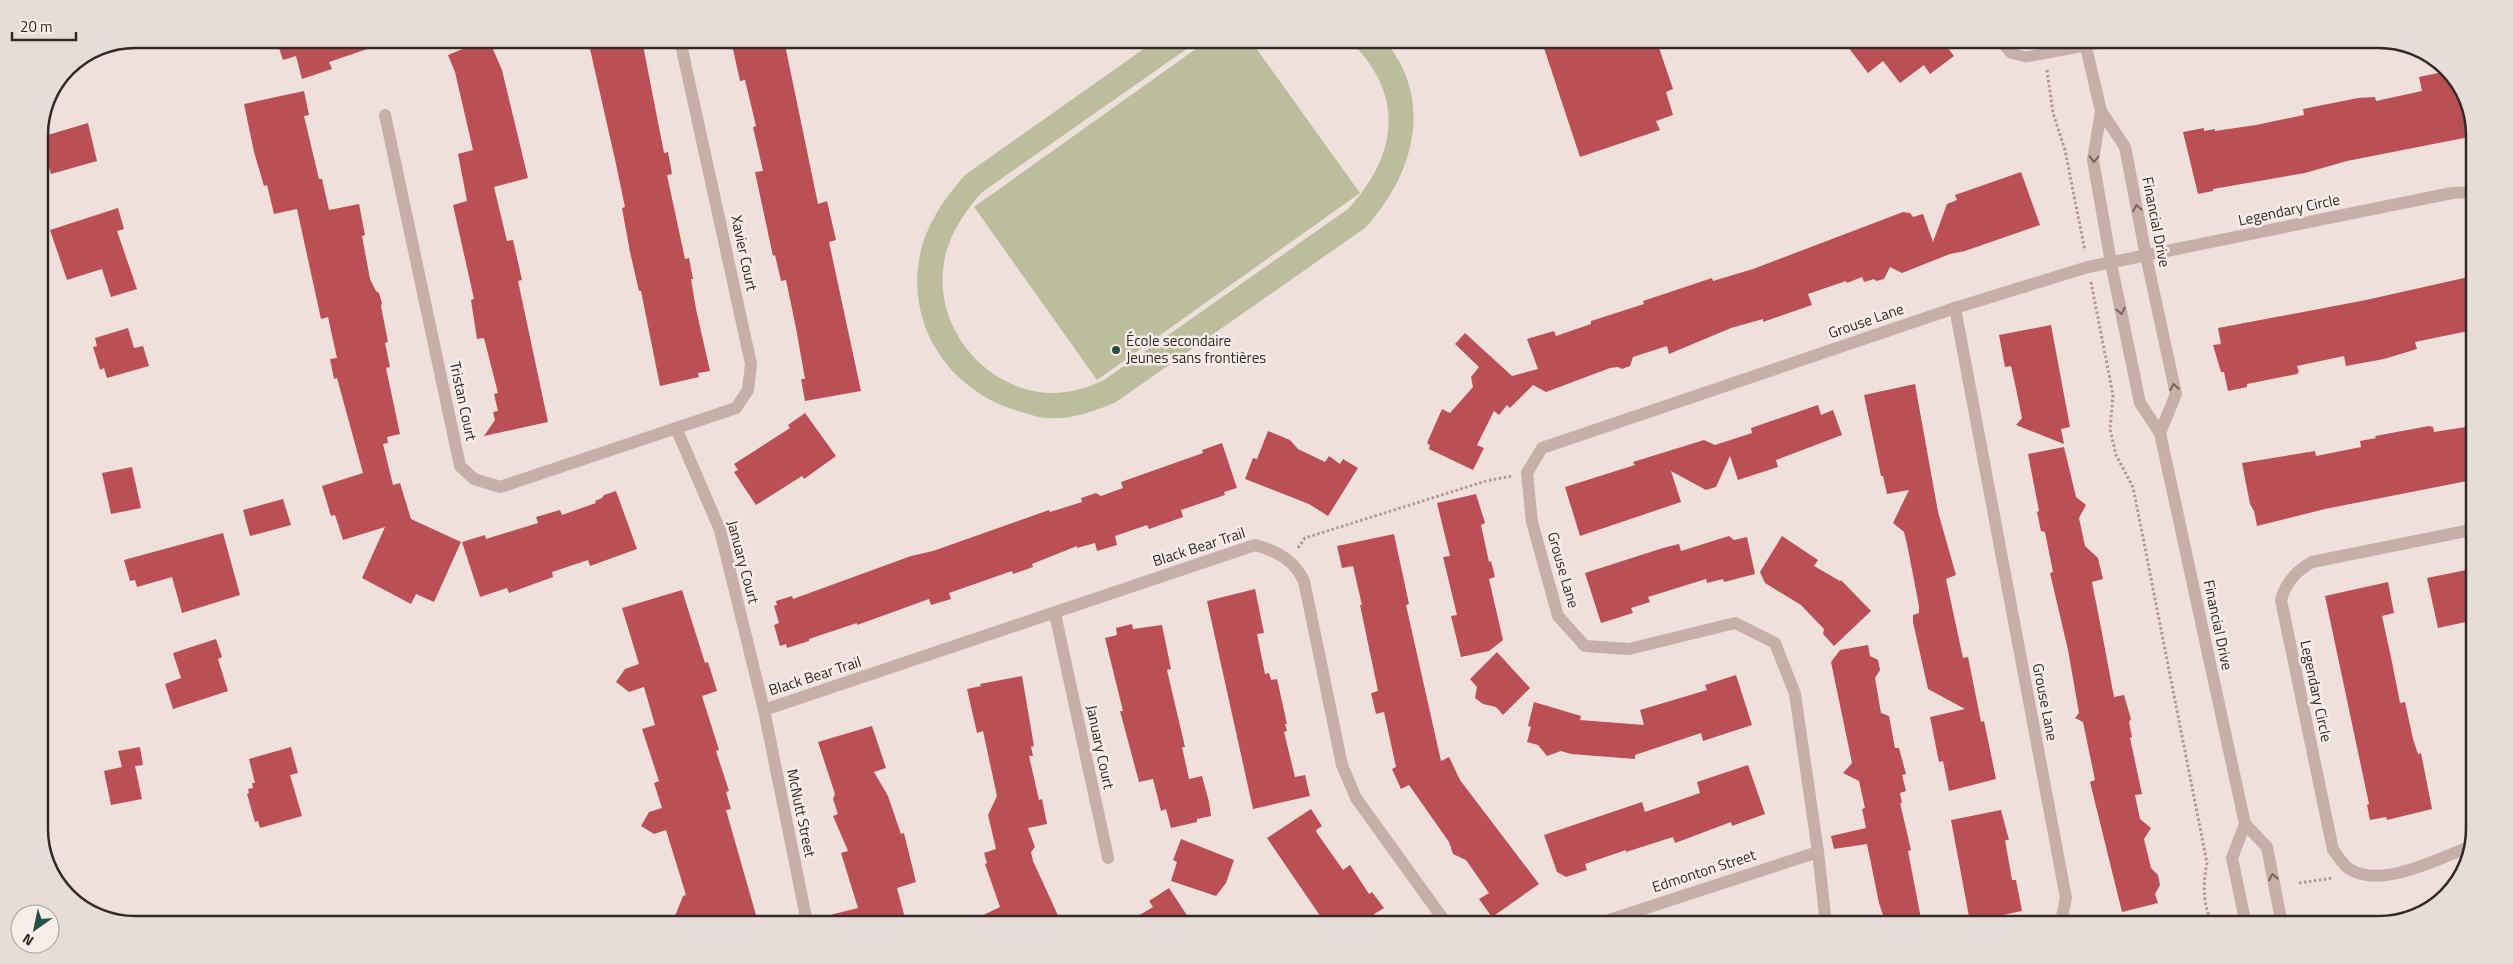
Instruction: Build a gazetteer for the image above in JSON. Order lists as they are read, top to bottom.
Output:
{
  "streets": {
    "street": [
      "Legendary Circle",
      "Financial Drive",
      "Xavier Court",
      "Grouse Lane",
      "Tristan Court",
      "Black Bear Trail",
      "January Court",
      "McNutt Street",
      "Edmonton Street"
    ]
  },
  "crossings": [
    ["Legendary Circle", "Financial Drive"],
    ["Legendary Circle", "Grouse Lane"],
    ["Financial Drive", "Grouse Lane"],
    ["Xavier Court", "Tristan Court"],
    ["Xavier Court", "January Court"],
    ["Grouse Lane", "Edmonton Street"],
    ["Tristan Court", "January Court"],
    ["Black Bear Trail", "January Court"],
    ["Black Bear Trail", "McNutt Street"],
    ["January Court", "McNutt Street"]
  ],
  "places": ["École secondaire Jeunes sans frontières"],
  "scale_bar": "20 m",
  "north": "bottom left"
}
